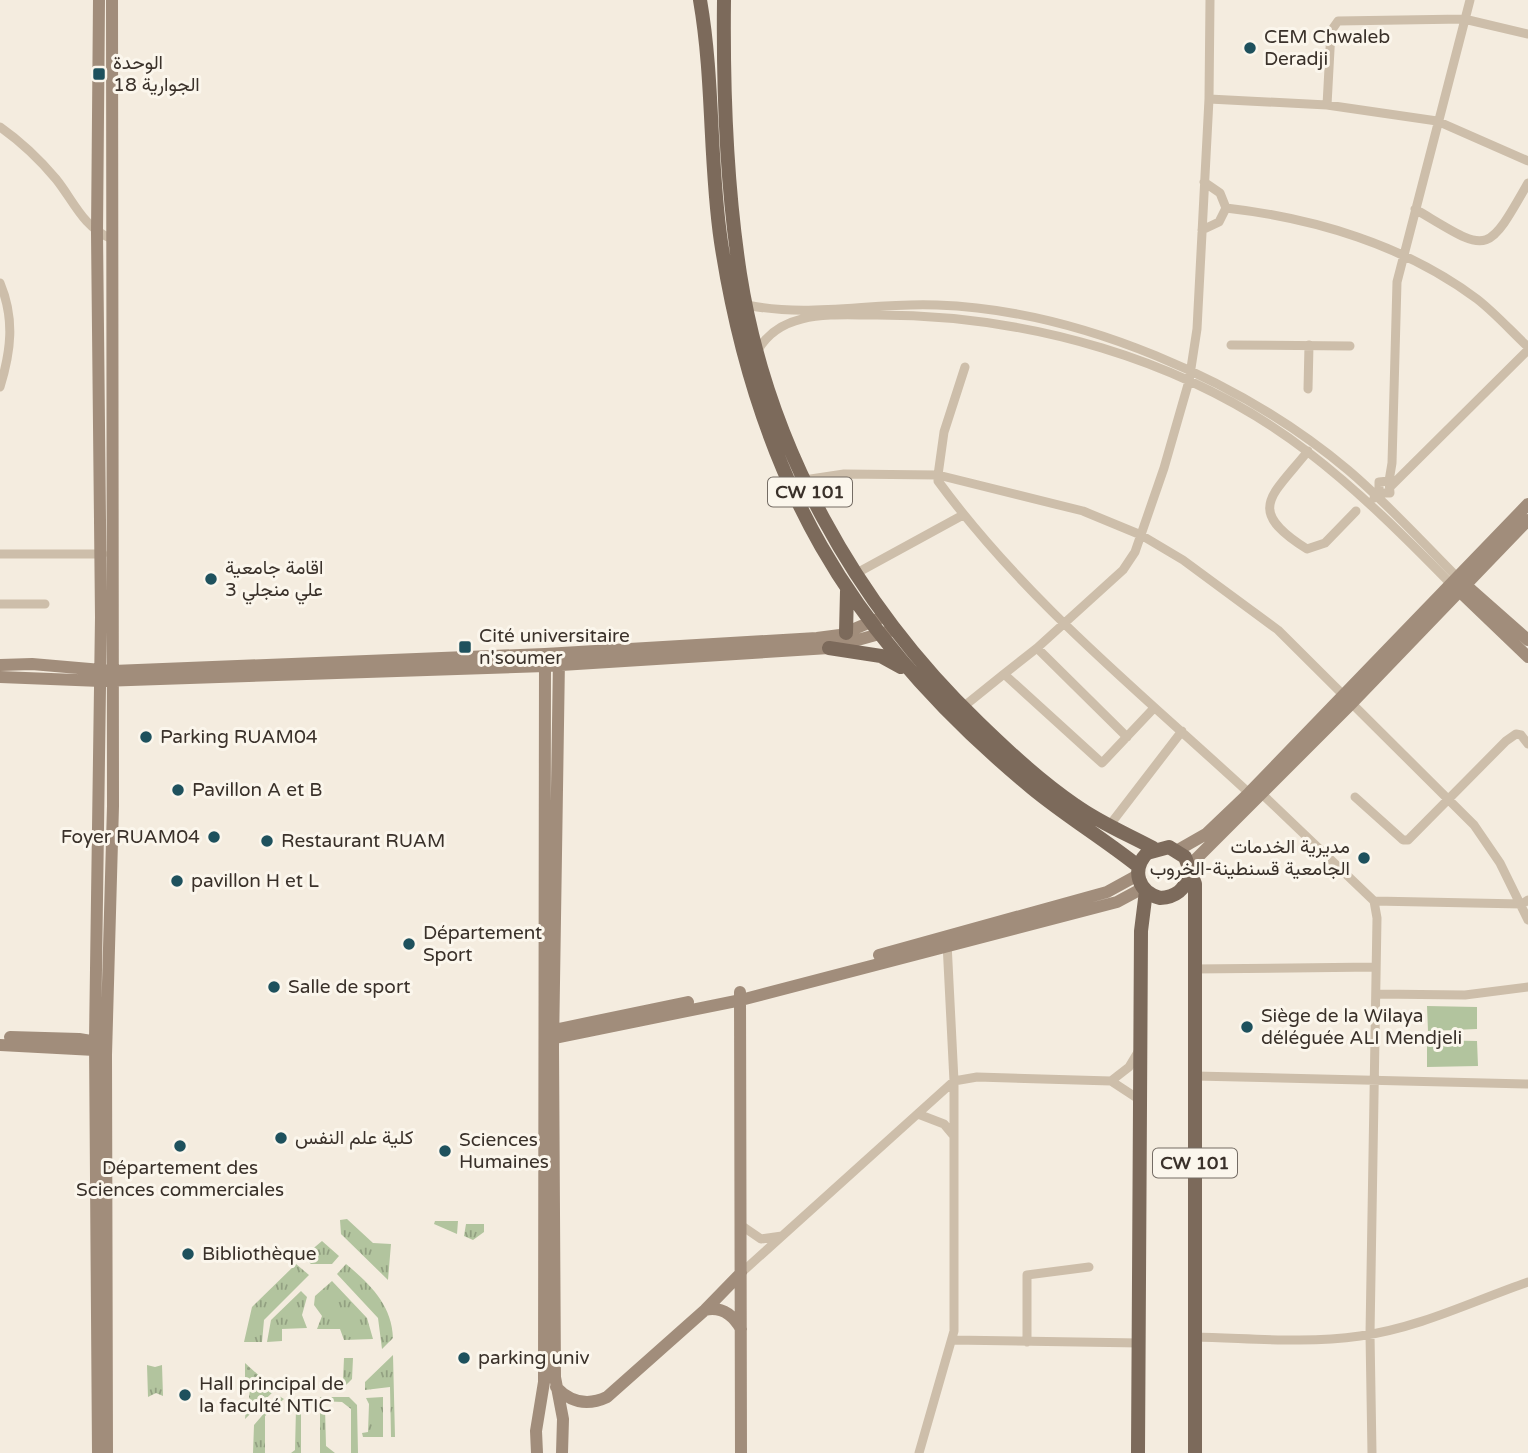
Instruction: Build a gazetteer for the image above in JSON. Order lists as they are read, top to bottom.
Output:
{
  "streets": {
    "main road": ["CW 101"]
  },
  "places": {
    "other": [
      "CEM Chwaleb Deradji",
      "اقامة جامعية علي منجلي 3",
      "Parking RUAM04",
      "Pavillon A et B",
      "Foyer RUAM04",
      "Restaurant RUAM",
      "مديرية الخدمات الجامعية قسنطينة-الخروب",
      "pavillon H et L",
      "Département Sport",
      "Salle de sport",
      "Siège de la Wilaya déléguée ALI Mendjeli",
      "كلية علم النفس",
      "Département des Sciences commerciales",
      "Sciences Humaines",
      "Bibliothèque",
      "parking univ",
      "Hall principal de la faculté NTIC"
    ],
    "transit": ["الوحدة الجوارية 18", "Cité universitaire n'soumer"]
  }
}
